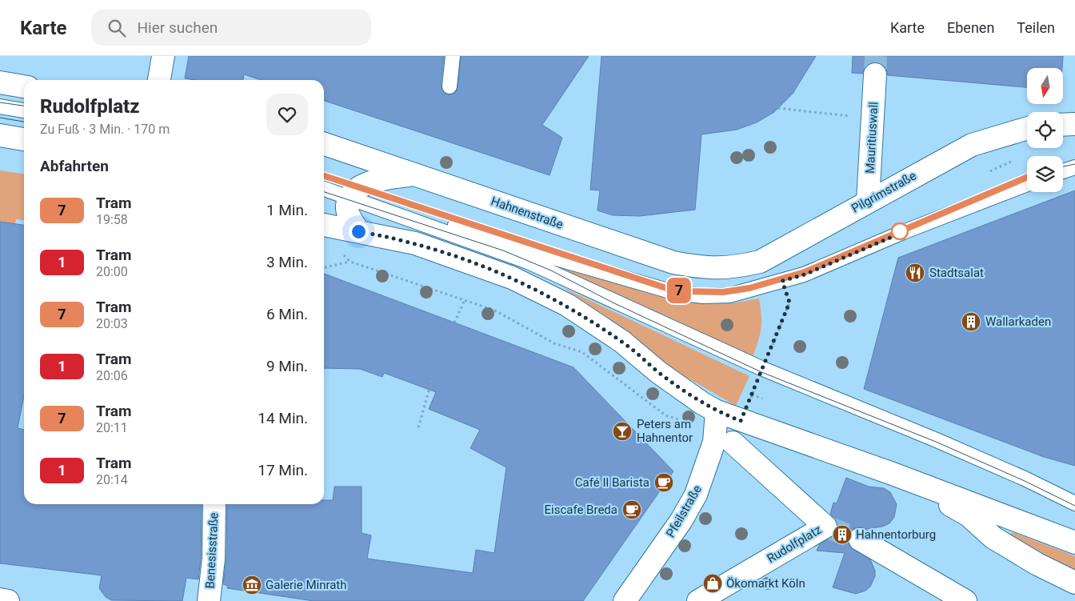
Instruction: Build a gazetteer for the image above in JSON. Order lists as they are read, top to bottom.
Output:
{
  "streets": {
    "main road": [
      "Mauritiuswall",
      "Pilgrimstraße",
      "Hahnenstraße",
      "Pfeilstraße",
      "Rudolfplatz",
      "Benesisstraße"
    ]
  },
  "crossings": [
    ["Mauritiuswall", "Pilgrimstraße"],
    ["Pilgrimstraße", "Hahnenstraße"],
    ["Pfeilstraße", "Rudolfplatz"]
  ],
  "places": {
    "restaurant": ["Stadtsalat"],
    "building": ["Wallarkaden", "Hahnentorburg"],
    "bar": ["Peters am Hahnentor"],
    "cafe": ["Café Il Barista", "Eiscafe Breda"],
    "shop": ["Ökomarkt Köln"],
    "museum": ["Galerie Minrath"]
  },
  "lines": ["tram line 7"],
  "north": "bottom",
  "page": {
    "header": "Karte",
    "search": "Hier suchen",
    "nav": ["Karte", "Ebenen", "Teilen"],
    "on_map": "7",
    "heading": [
      ["Rudolfplatz", "Zu Fuß · 3 Min. · 170 m"],
      "Abfahrten"
    ],
    "list": [
      {
        "mark": "7",
        "name": "Tram",
        "note": "19:58",
        "value": "1 Min."
      },
      {
        "mark": "1",
        "name": "Tram",
        "note": "20:00",
        "value": "3 Min."
      },
      {
        "mark": "7",
        "name": "Tram",
        "note": "20:03",
        "value": "6 Min."
      },
      {
        "mark": "1",
        "name": "Tram",
        "note": "20:06",
        "value": "9 Min."
      },
      {
        "mark": "7",
        "name": "Tram",
        "note": "20:11",
        "value": "14 Min."
      },
      {
        "mark": "1",
        "name": "Tram",
        "note": "20:14",
        "value": "17 Min."
      }
    ]
  }
}
